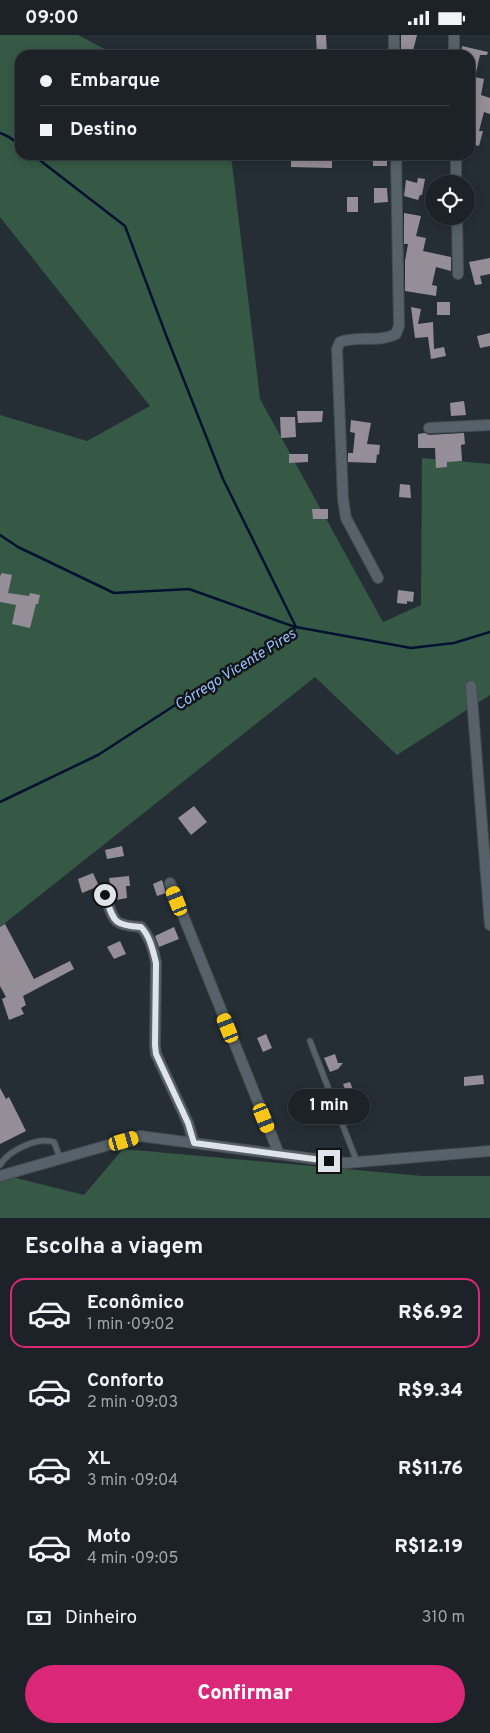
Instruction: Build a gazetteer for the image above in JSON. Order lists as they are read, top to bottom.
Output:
{
  "water": ["Córrego Vicente Pires"],
  "page": {
    "status": "09:00",
    "banner": ["Embarque", "Destino"],
    "bubble": "1 min",
    "heading": "Escolha a viagem",
    "list": [
      {
        "name": "Econômico",
        "note": "1 min · 09:02",
        "value": "R$6.92"
      },
      {
        "name": "Conforto",
        "note": "2 min · 09:03",
        "value": "R$9.34"
      },
      {
        "name": "XL",
        "note": "3 min · 09:04",
        "value": "R$11.76"
      },
      {
        "name": "Moto",
        "note": "4 min · 09:05",
        "value": "R$12.19"
      }
    ],
    "pay": ["Dinheiro", "310 m"],
    "buttons": "Confirmar"
  }
}
